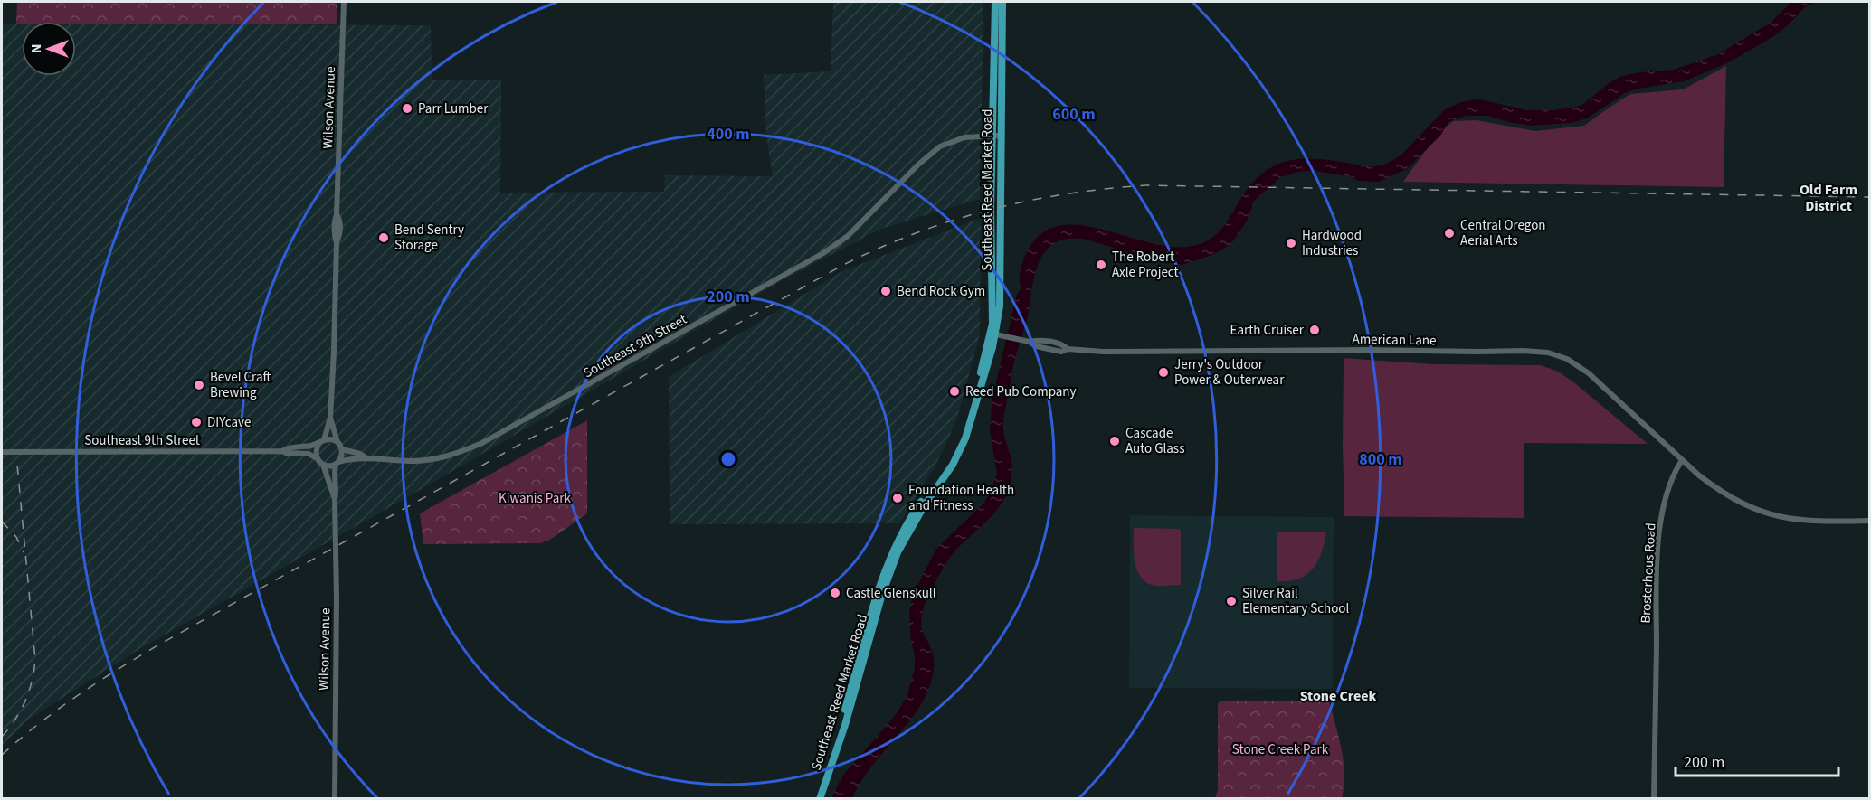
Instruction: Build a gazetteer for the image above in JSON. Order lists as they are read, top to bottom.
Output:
{
  "streets": {
    "main road": ["Southeast Reed Market Road"],
    "street": [
      "Wilson Avenue",
      "American Lane",
      "Southeast 9th Street",
      "Brosterhous Road"
    ]
  },
  "crossings": [
    ["Wilson Avenue", "Southeast 9th Street"],
    ["Southeast Reed Market Road", "American Lane"],
    ["Southeast Reed Market Road", "Southeast 9th Street"],
    ["American Lane", "Brosterhous Road"]
  ],
  "districts": ["Old Farm District", "Stone Creek"],
  "parks": ["Kiwanis Park", "Stone Creek Park"],
  "places": [
    "Parr Lumber",
    "Central Oregon Aerial Arts",
    "Bend Sentry Storage",
    "Hardwood Industries",
    "The Robert Axle Project",
    "Bend Rock Gym",
    "Earth Cruiser",
    "Jerry's Outdoor Power & Outerwear",
    "Bevel Craft Brewing",
    "Reed Pub Company",
    "DIYcave",
    "Cascade Auto Glass",
    "Foundation Health and Fitness",
    "Castle Glenskull",
    "Silver Rail Elementary School"
  ],
  "scale_bar": "200 m",
  "north": "left",
  "rings": [
    "600 m",
    "400 m",
    "200 m",
    "800 m"
  ]
}
